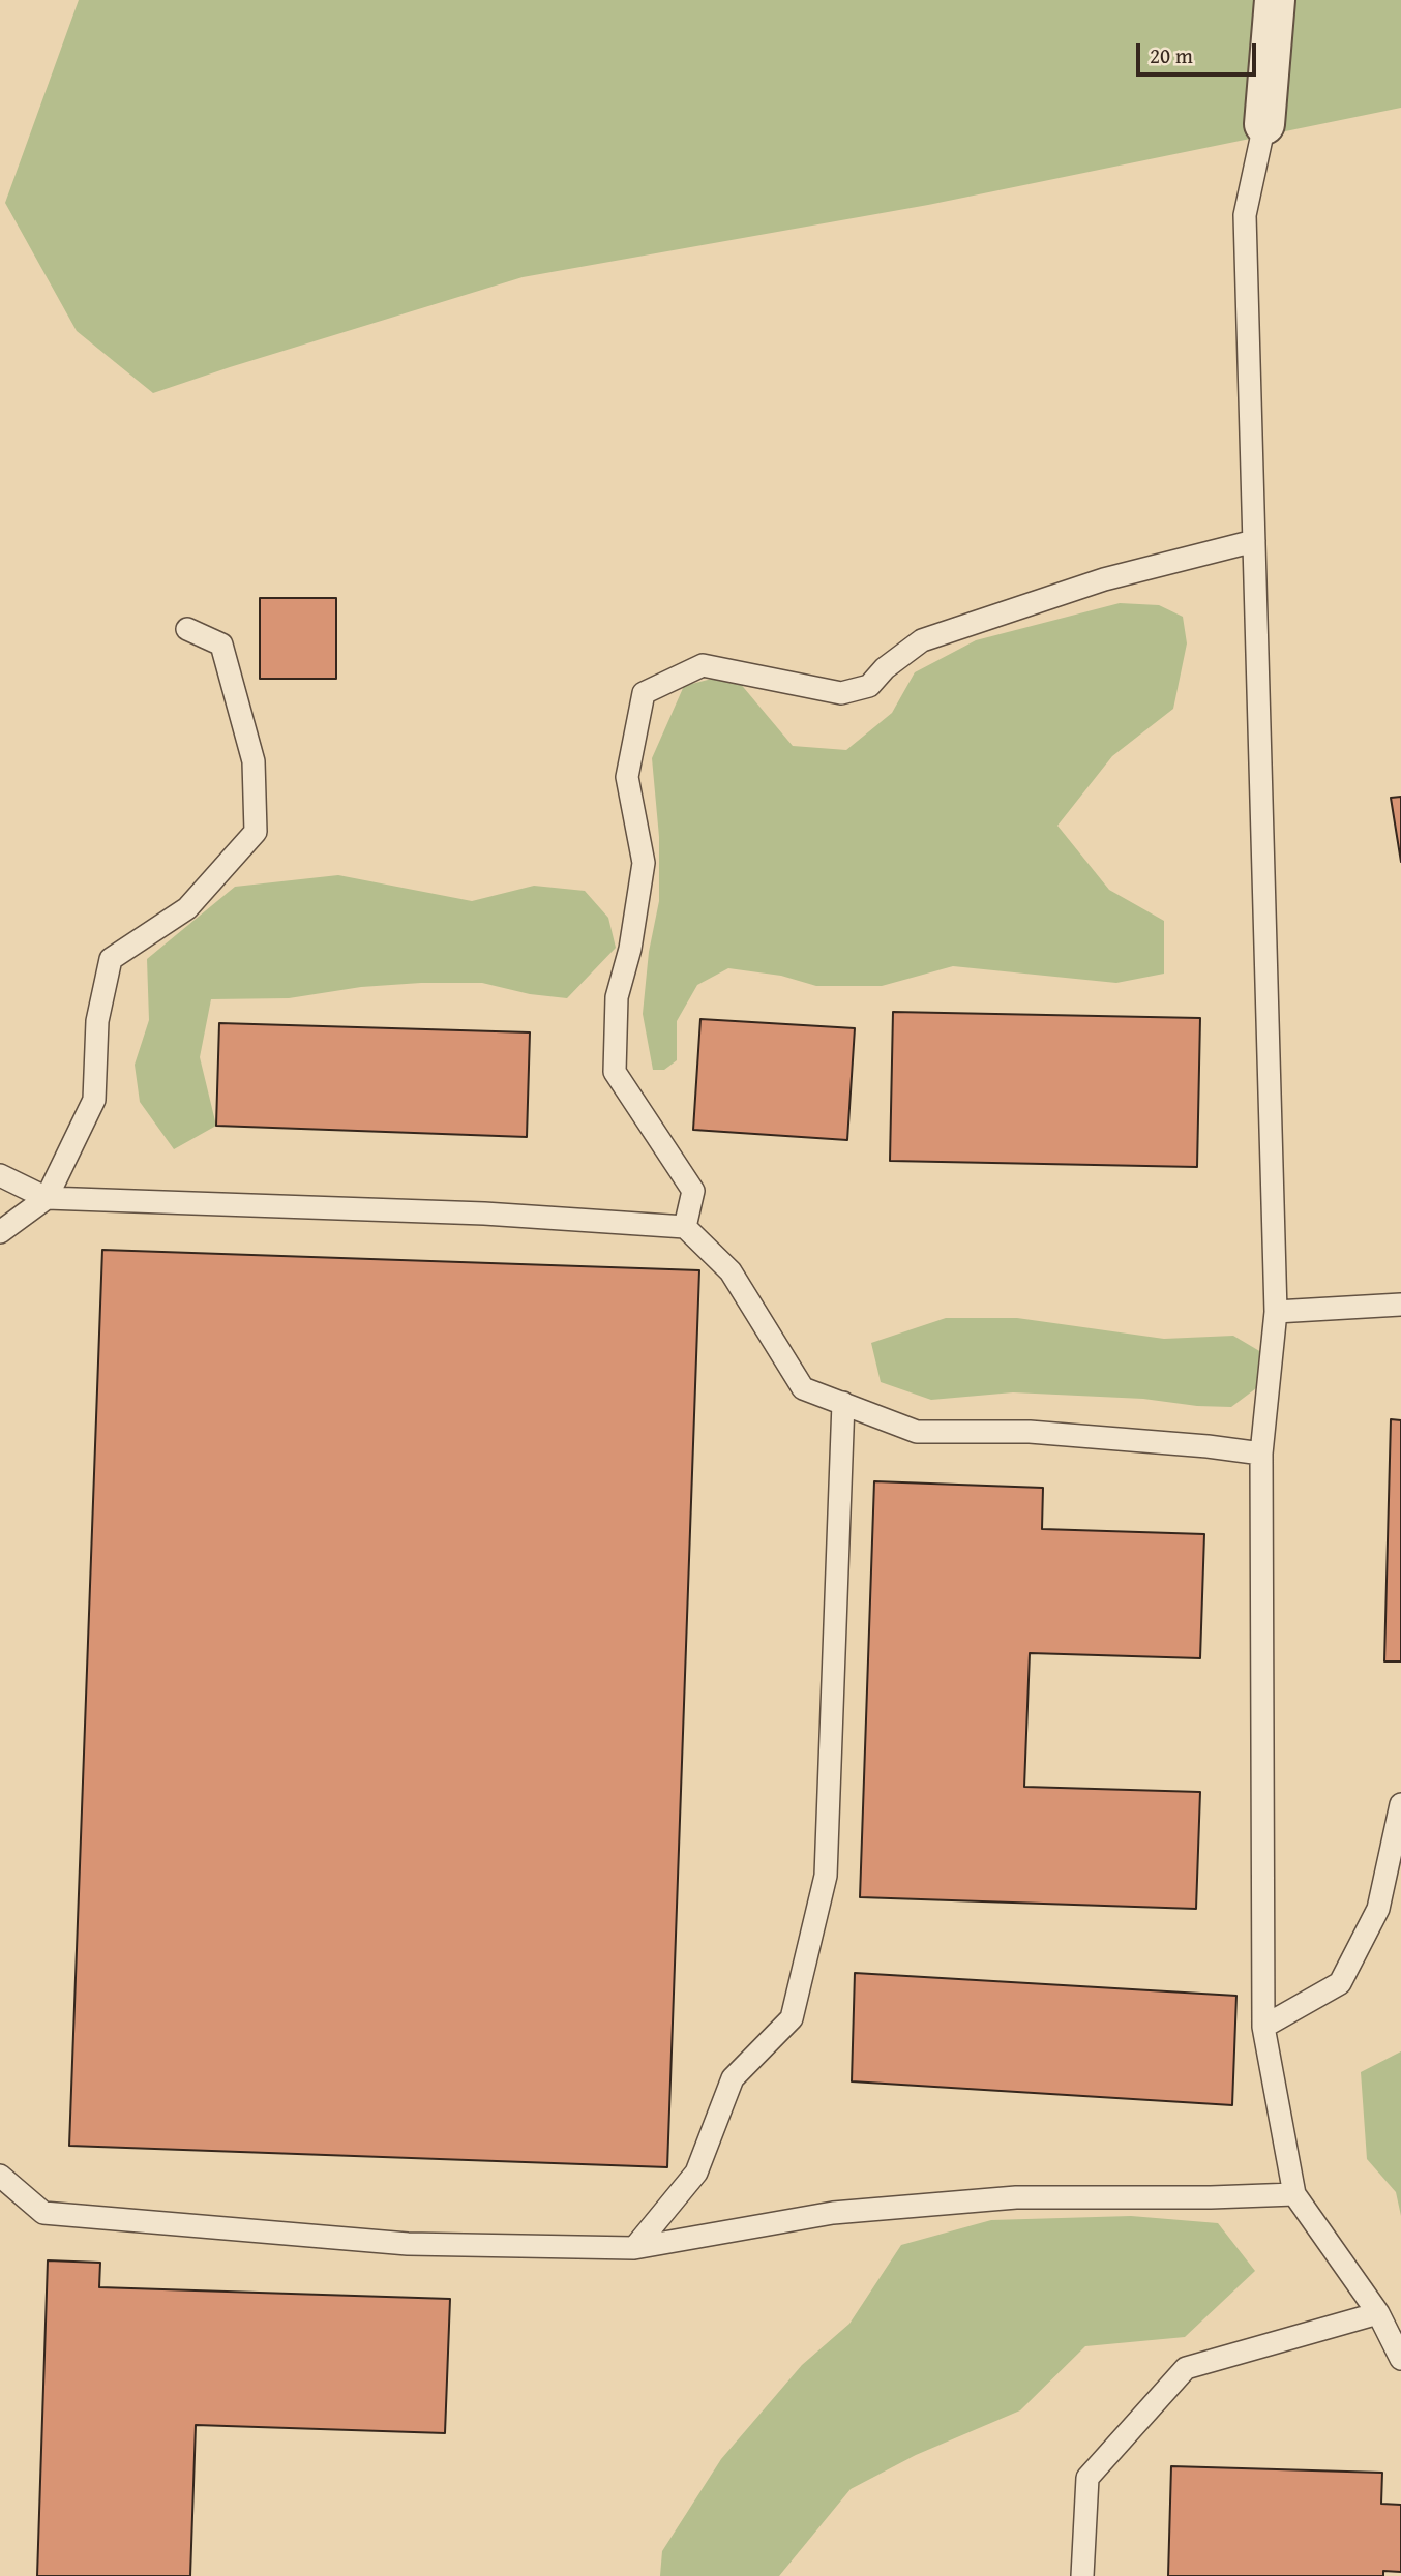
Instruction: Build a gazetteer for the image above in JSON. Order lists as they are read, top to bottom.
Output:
{
  "scale_bar": "20 m"
}
